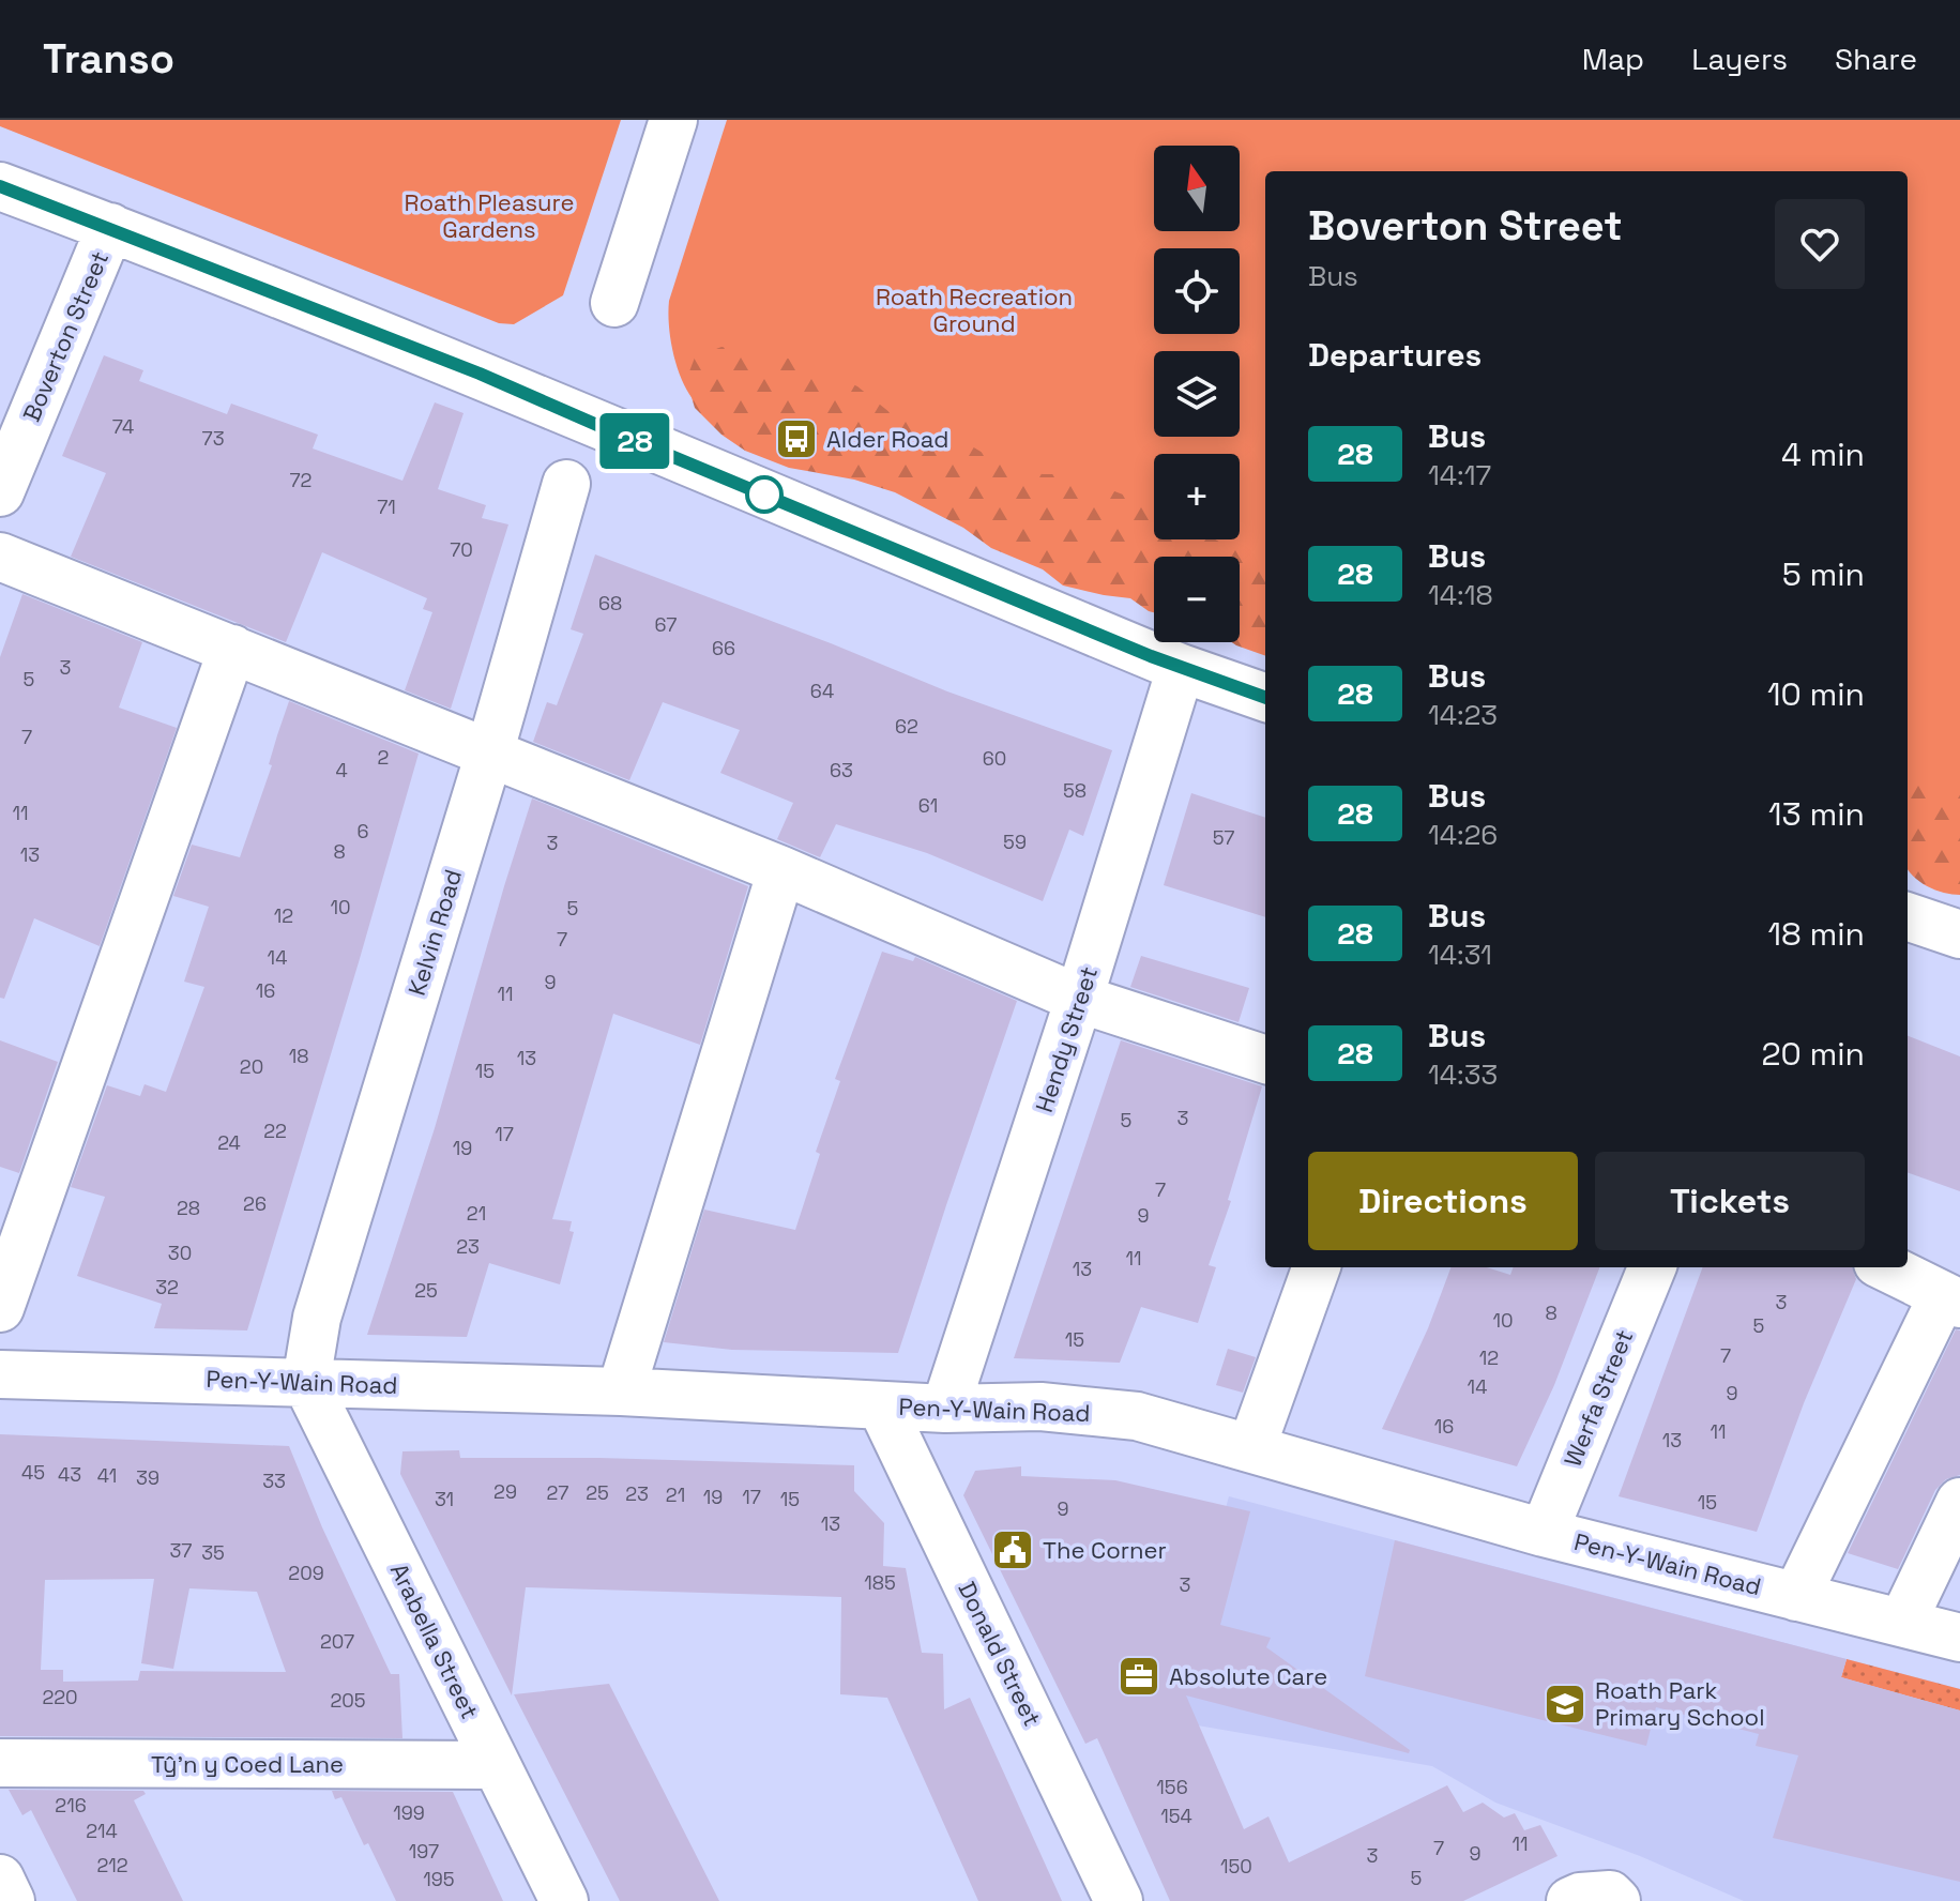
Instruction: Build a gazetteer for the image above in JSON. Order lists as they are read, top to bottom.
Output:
{
  "streets": {
    "street": [
      "Boverton Street",
      "Kelvin Road",
      "Hendy Street",
      "Pen-Y-Wain Road",
      "Werfa Street",
      "Arabella Street",
      "Donald Street",
      "Tŷ'n y Coed Lane"
    ]
  },
  "crossings": [
    ["Kelvin Road", "Pen-Y-Wain Road"],
    ["Kelvin Road", "Arabella Street"],
    ["Hendy Street", "Pen-Y-Wain Road"],
    ["Pen-Y-Wain Road", "Werfa Street"],
    ["Pen-Y-Wain Road", "Arabella Street"],
    ["Pen-Y-Wain Road", "Donald Street"],
    ["Arabella Street", "Tŷ'n y Coed Lane"]
  ],
  "parks": ["Roath Pleasure Gardens", "Roath Recreation Ground"],
  "places": {
    "bus stop": ["Alder Road"],
    "public building": ["The Corner"],
    "office": ["Absolute Care"],
    "school or university": ["Roath Park Primary School"]
  },
  "lines": ["bus line 28"],
  "house_numbers": [
    "74",
    "73",
    "72",
    "71",
    "70",
    "68",
    "67",
    "66",
    "3",
    "5",
    "64",
    "62",
    "7",
    "2",
    "60",
    "4",
    "63",
    "58",
    "61",
    "11",
    "6",
    "57",
    "59",
    "3",
    "8",
    "13",
    "10",
    "5",
    "12",
    "7",
    "14",
    "9",
    "16",
    "11",
    "18",
    "13",
    "20",
    "15",
    "3",
    "5",
    "22",
    "17",
    "24",
    "19",
    "7",
    "26",
    "28",
    "21",
    "9",
    "23",
    "30",
    "11",
    "13",
    "32",
    "25",
    "3",
    "8",
    "10",
    "5",
    "15",
    "7",
    "12",
    "14",
    "9",
    "16",
    "11",
    "13",
    "45",
    "43",
    "41",
    "39",
    "33",
    "29",
    "27",
    "25",
    "23",
    "21",
    "19",
    "17",
    "31",
    "15",
    "15",
    "9",
    "13",
    "37",
    "35",
    "209",
    "185",
    "3",
    "207",
    "220",
    "205",
    "156",
    "216",
    "199",
    "154",
    "214",
    "11",
    "7",
    "197",
    "9",
    "3",
    "212",
    "150",
    "5",
    "195"
  ],
  "north": "top",
  "page": {
    "header": "Transo",
    "nav": ["Map", "Layers", "Share"],
    "on_map": "28",
    "map_buttons": ["+", "−"],
    "heading": [
      ["Boverton Street", "Bus"],
      "Departures"
    ],
    "list": [
      {
        "mark": "28",
        "name": "Bus",
        "note": "14:17",
        "value": "4 min"
      },
      {
        "mark": "28",
        "name": "Bus",
        "note": "14:18",
        "value": "5 min"
      },
      {
        "mark": "28",
        "name": "Bus",
        "note": "14:23",
        "value": "10 min"
      },
      {
        "mark": "28",
        "name": "Bus",
        "note": "14:26",
        "value": "13 min"
      },
      {
        "mark": "28",
        "name": "Bus",
        "note": "14:31",
        "value": "18 min"
      },
      {
        "mark": "28",
        "name": "Bus",
        "note": "14:33",
        "value": "20 min"
      }
    ],
    "buttons": ["Directions", "Tickets"]
  }
}
